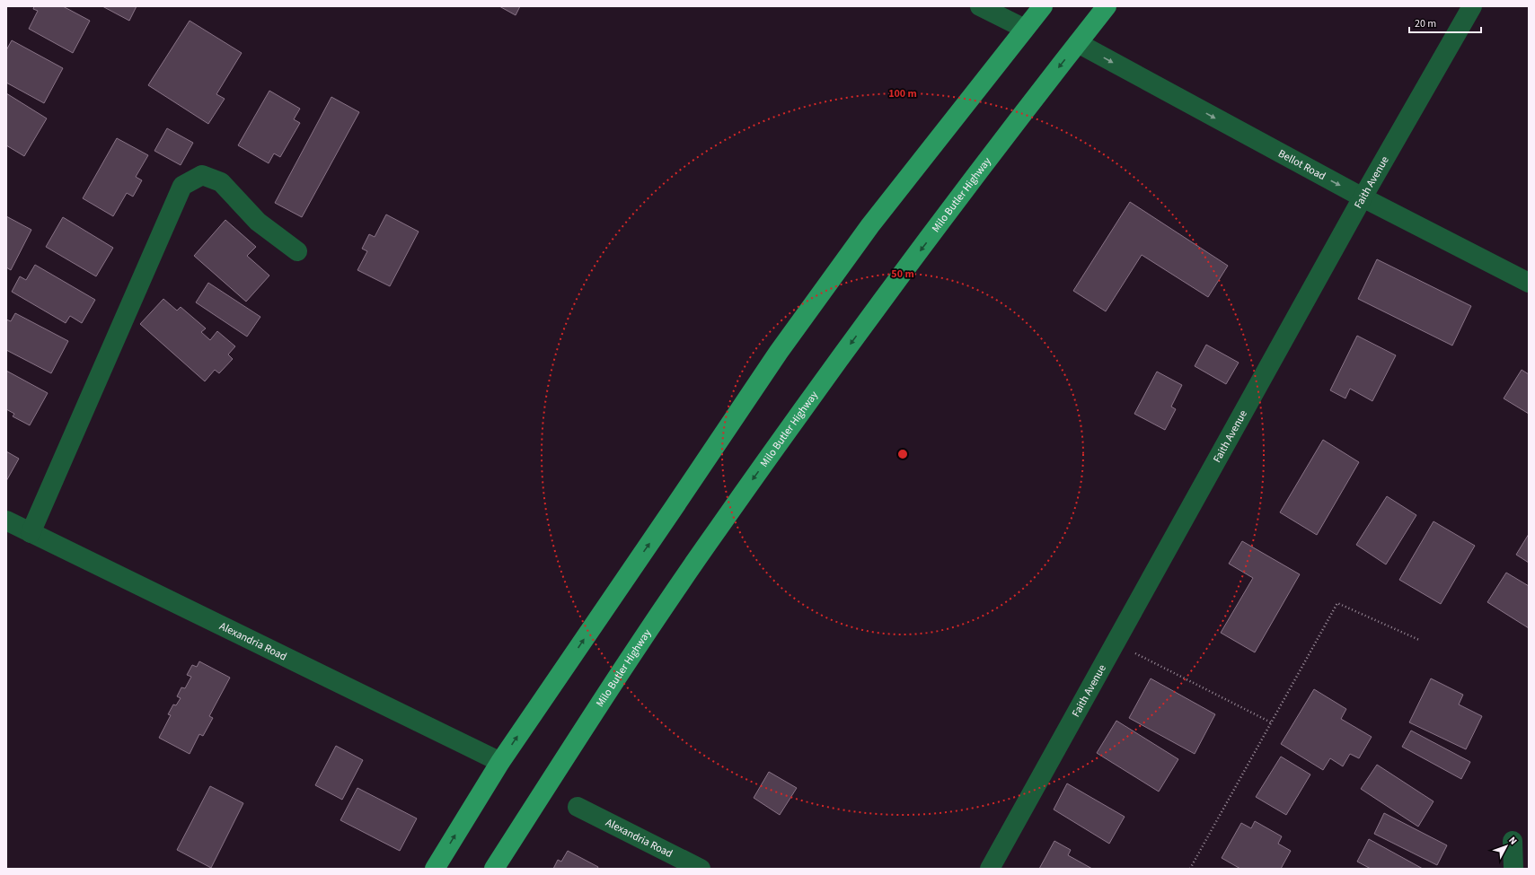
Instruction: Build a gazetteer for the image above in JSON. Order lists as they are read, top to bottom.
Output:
{
  "streets": {
    "main road": ["Milo Butler Highway"],
    "street": ["Bellot Road", "Faith Avenue", "Alexandria Road"]
  },
  "crossings": [
    ["Bellot Road", "Faith Avenue"],
    ["Bellot Road", "Milo Butler Highway"]
  ],
  "one_way": ["Bellot Road"],
  "scale_bar": "20 m",
  "north": "top right",
  "rings": ["100 m", "50 m"]
}
